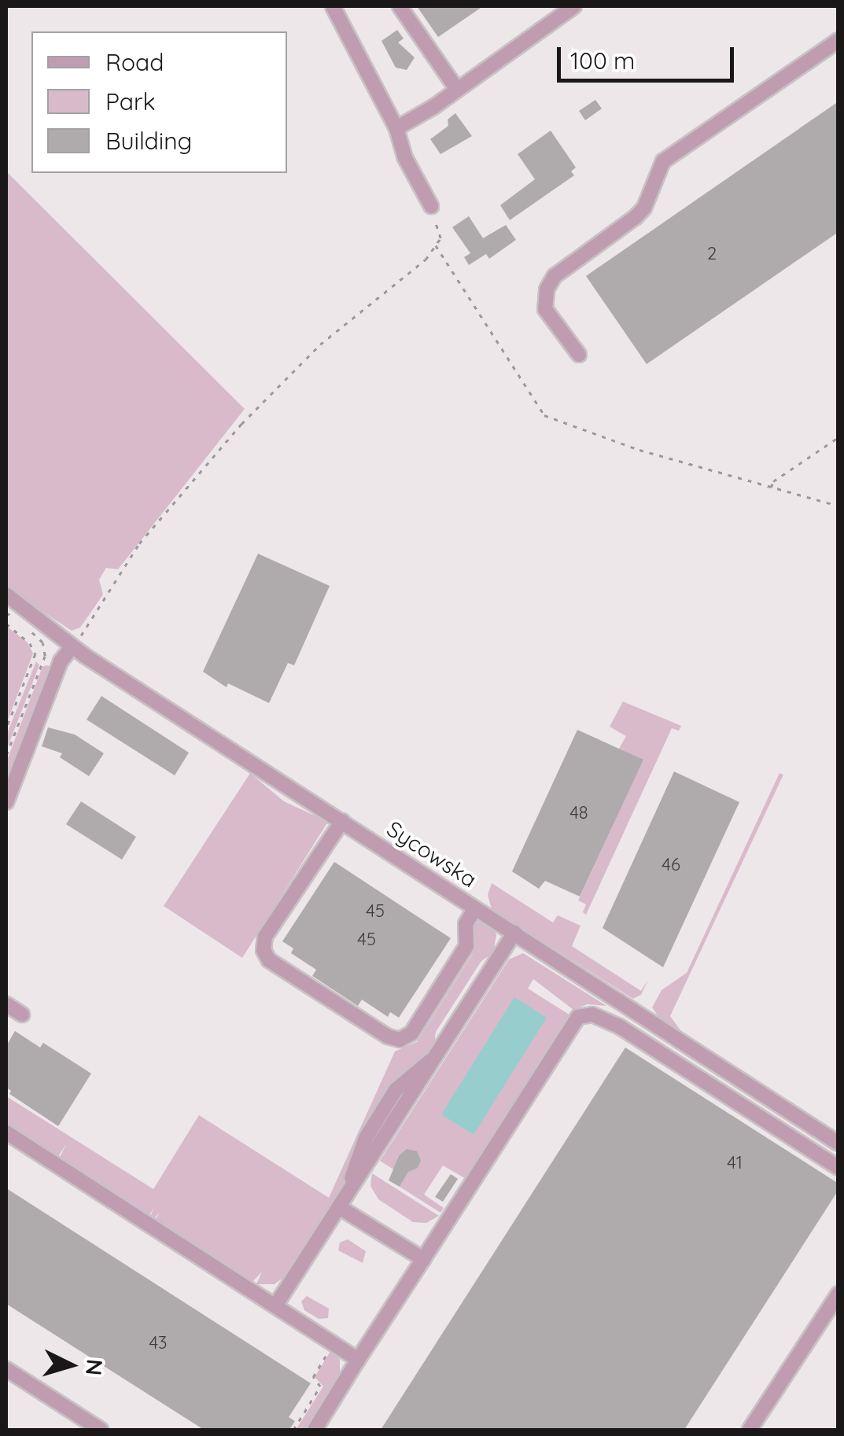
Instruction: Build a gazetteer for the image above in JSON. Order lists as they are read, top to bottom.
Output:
{
  "streets": {
    "street": ["Sycowska"]
  },
  "house_numbers": [
    "2",
    "48",
    "46",
    "45",
    "45",
    "41",
    "43"
  ],
  "legend": ["Road", "Park", "Building"],
  "scale_bar": "100 m",
  "north": "right"
}
